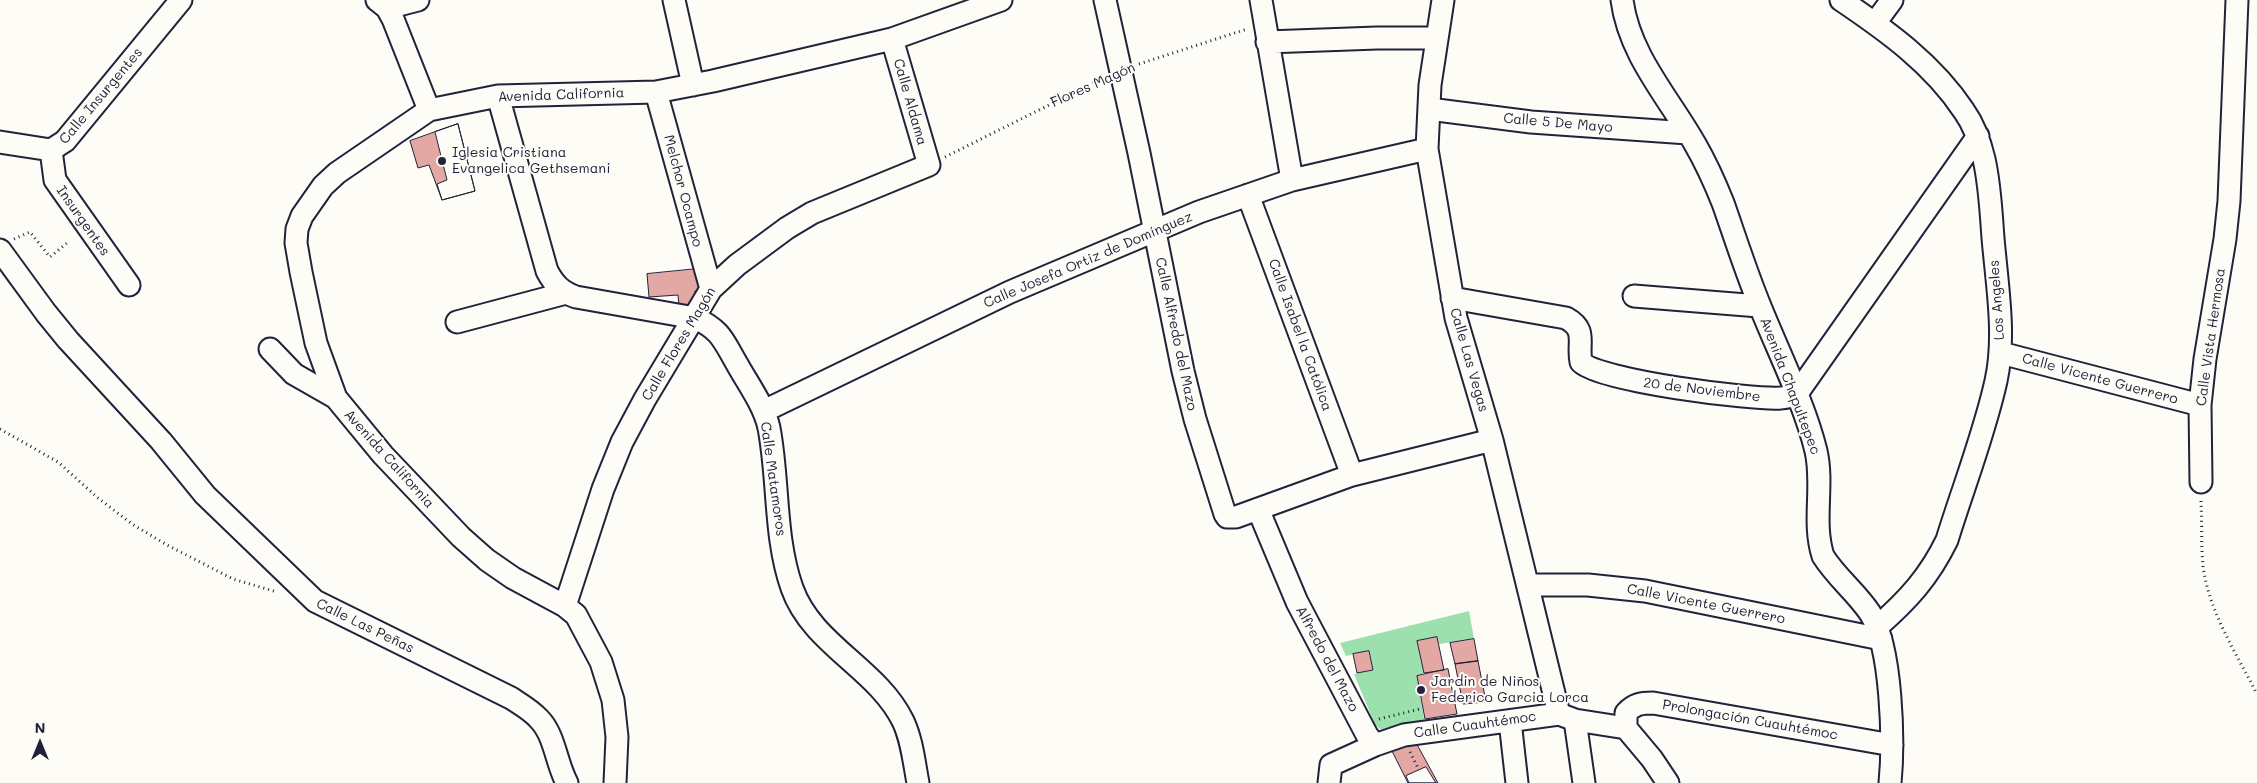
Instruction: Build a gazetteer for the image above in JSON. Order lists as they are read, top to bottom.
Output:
{
  "streets": {
    "street": [
      "Avenida California",
      "Calle Insurgentes",
      "Calle Aldama",
      "Calle 5 De Mayo",
      "Melchor Ocampo",
      "Insurgentes",
      "Calle Josefa Ortiz de Domínguez",
      "Los Angeles",
      "Calle Alfredo del Mazo",
      "Calle Isabel la Católica",
      "Calle Vista Hermosa",
      "Calle Flores Magón",
      "Calle Las Vegas",
      "Calle Vicente Guerrero",
      "Avenida Chapultepec",
      "20 de Noviembre",
      "Calle Matamoros",
      "Calle Las Peñas",
      "Alfredo del Mazo",
      "Prolongación Cuauhtémoc",
      "Calle Cuauhtémoc"
    ],
    "path": ["Flores Magón"]
  },
  "crossings": [
    ["Flores Magón", "Calle Aldama"],
    ["Flores Magón", "Calle Alfredo del Mazo"],
    ["Flores Magón", "Calle Flores Magón"],
    ["Avenida California", "Calle Aldama"],
    ["Avenida California", "Melchor Ocampo"],
    ["Avenida California", "Calle Flores Magón"],
    ["Calle Insurgentes", "Insurgentes"],
    ["Calle Aldama", "Calle Flores Magón"],
    ["Calle 5 De Mayo", "Calle Las Vegas"],
    ["Calle 5 De Mayo", "Avenida Chapultepec"],
    ["Melchor Ocampo", "Calle Flores Magón"],
    ["Calle Josefa Ortiz de Domínguez", "Calle Alfredo del Mazo"],
    ["Calle Josefa Ortiz de Domínguez", "Calle Isabel la Católica"],
    ["Calle Josefa Ortiz de Domínguez", "Calle Las Vegas"],
    ["Calle Josefa Ortiz de Domínguez", "Calle Matamoros"],
    ["Los Angeles", "Calle Vicente Guerrero"],
    ["Los Angeles", "Avenida Chapultepec"],
    ["Calle Alfredo del Mazo", "Alfredo del Mazo"],
    ["Calle Vista Hermosa", "Calle Vicente Guerrero"],
    ["Calle Flores Magón", "Calle Matamoros"],
    ["Calle Las Vegas", "Calle Vicente Guerrero"],
    ["Calle Las Vegas", "20 de Noviembre"],
    ["Calle Las Vegas", "Calle Cuauhtémoc"],
    ["Calle Vicente Guerrero", "Avenida Chapultepec"],
    ["Avenida Chapultepec", "20 de Noviembre"],
    ["Avenida Chapultepec", "Prolongación Cuauhtémoc"],
    ["Alfredo del Mazo", "Calle Cuauhtémoc"],
    ["Prolongación Cuauhtémoc", "Calle Cuauhtémoc"]
  ],
  "places": ["Iglesia Cristiana Evangelica Gethsemani", "Jardin de Niños Federico Garcia Lorca"],
  "north": "top"
}
